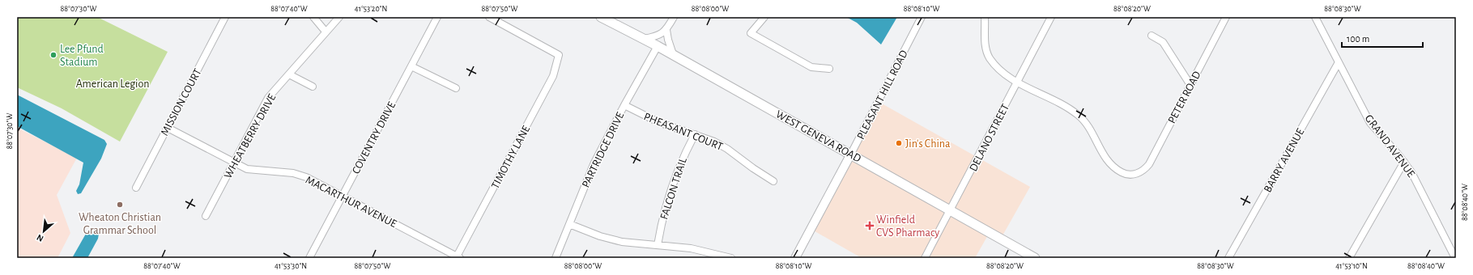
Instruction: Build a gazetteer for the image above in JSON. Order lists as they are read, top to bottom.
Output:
{
  "streets": {
    "main road": ["WEST GENEVA ROAD"],
    "street": [
      "PLEASANT HILL ROAD",
      "PETER ROAD",
      "MISSION COURT",
      "PHEASANT COURT",
      "WHEATBERRY DRIVE",
      "COVENTRY DRIVE",
      "DELANO STREET",
      "GRAND AVENUE",
      "PARTRIDGE DRIVE",
      "TIMOTHY LANE",
      "BARRY AVENUE",
      "FALCON TRAIL",
      "MACARTHUR AVENUE"
    ]
  },
  "crossings": [
    ["PLEASANT HILL ROAD", "WEST GENEVA ROAD"],
    ["PETER ROAD", "DELANO STREET"],
    ["MISSION COURT", "MACARTHUR AVENUE"],
    ["PHEASANT COURT", "PARTRIDGE DRIVE"],
    ["PHEASANT COURT", "FALCON TRAIL"],
    ["WHEATBERRY DRIVE", "MACARTHUR AVENUE"],
    ["WEST GENEVA ROAD", "DELANO STREET"],
    ["WEST GENEVA ROAD", "PARTRIDGE DRIVE"],
    ["COVENTRY DRIVE", "MACARTHUR AVENUE"],
    ["GRAND AVENUE", "BARRY AVENUE"],
    ["TIMOTHY LANE", "MACARTHUR AVENUE"]
  ],
  "parks": ["American Legion"],
  "places": {
    "other": ["Lee Pfund Stadium", "Jin's China", "Wheaton Christian Grammar School"],
    "health": ["Winfield CVS Pharmacy"]
  },
  "scale_bar": "100 m",
  "north": "bottom left",
  "coordinates": [
    "88°07'30\"W",
    "88°07'40\"W",
    "41°53'20\"N",
    "88°07'50\"W",
    "88°08'00\"W",
    "88°08'10\"W",
    "88°08'20\"W",
    "88°08'30\"W",
    "88°08'40\"W",
    "41°53'30\"N",
    "41°53'10\"N"
  ]
}
